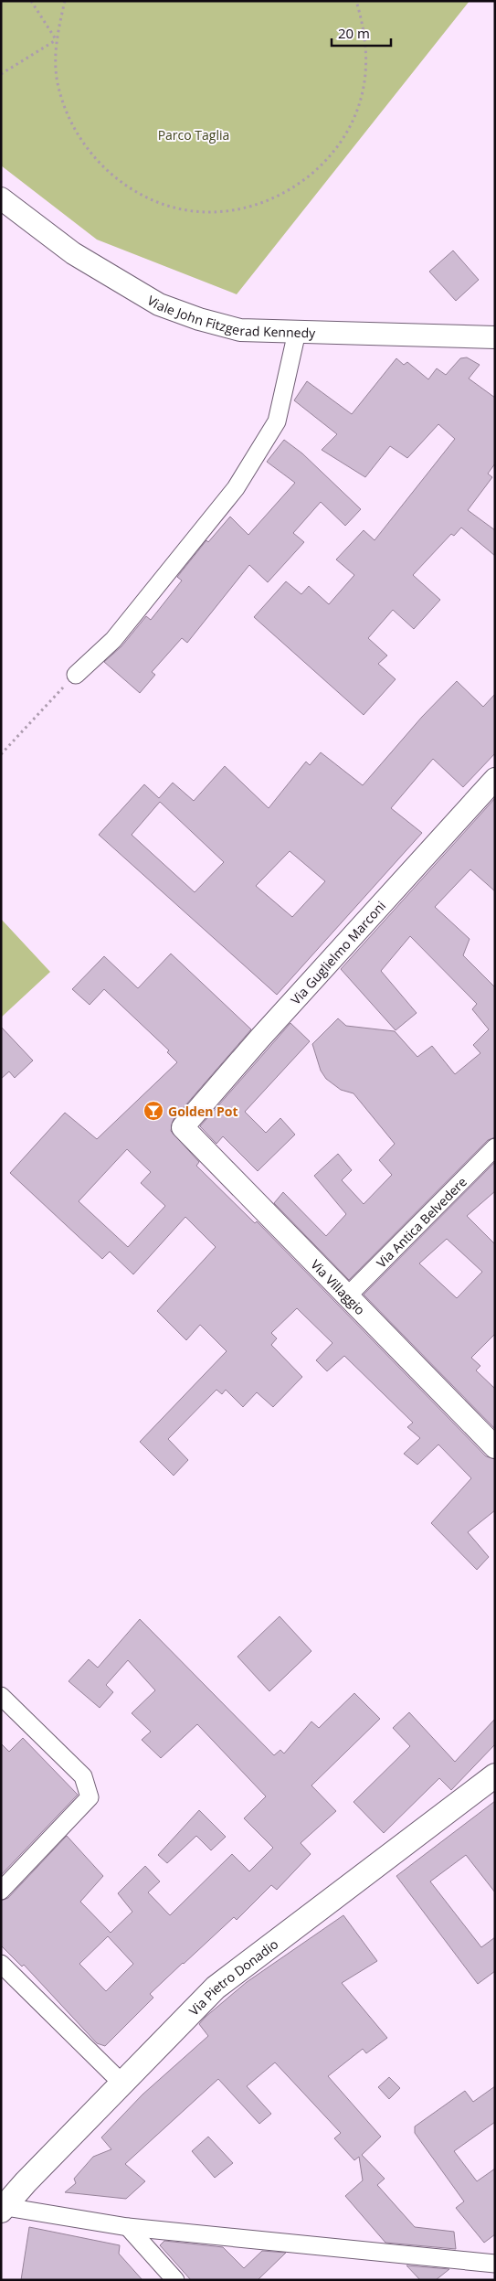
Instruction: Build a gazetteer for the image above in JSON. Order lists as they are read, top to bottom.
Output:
{
  "streets": {
    "main road": ["Via Pietro Donadio"],
    "street": [
      "Viale John Fitzgerad Kennedy",
      "Via Guglielmo Marconi",
      "Via Antica Belvedere",
      "Via Villaggio"
    ]
  },
  "crossings": [
    ["Via Guglielmo Marconi", "Via Villaggio"],
    ["Via Antica Belvedere", "Via Villaggio"]
  ],
  "parks": ["Parco Taglia"],
  "places": {
    "bar": ["Golden Pot"]
  },
  "scale_bar": "20 m"
}
